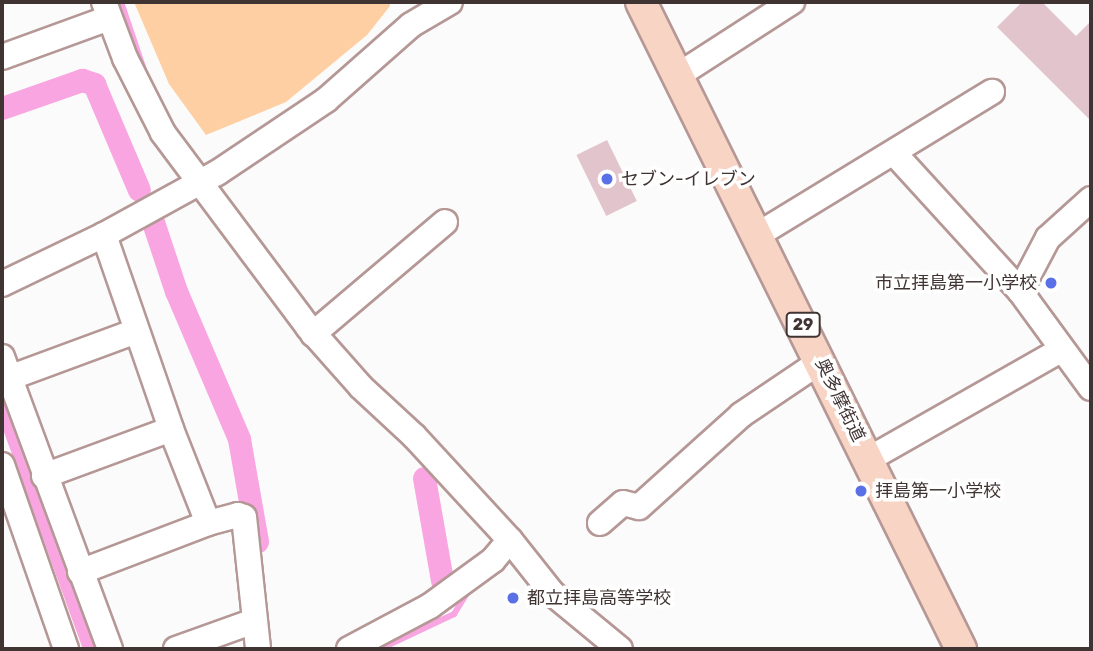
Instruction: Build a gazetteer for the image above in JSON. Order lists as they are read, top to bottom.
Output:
{
  "streets": {
    "main road": ["29", "奥多摩街道"]
  },
  "places": [
    "セブン-イレブン",
    "市立拝島第一小学校",
    "拝島第一小学校",
    "都立拝島高等学校"
  ]
}
